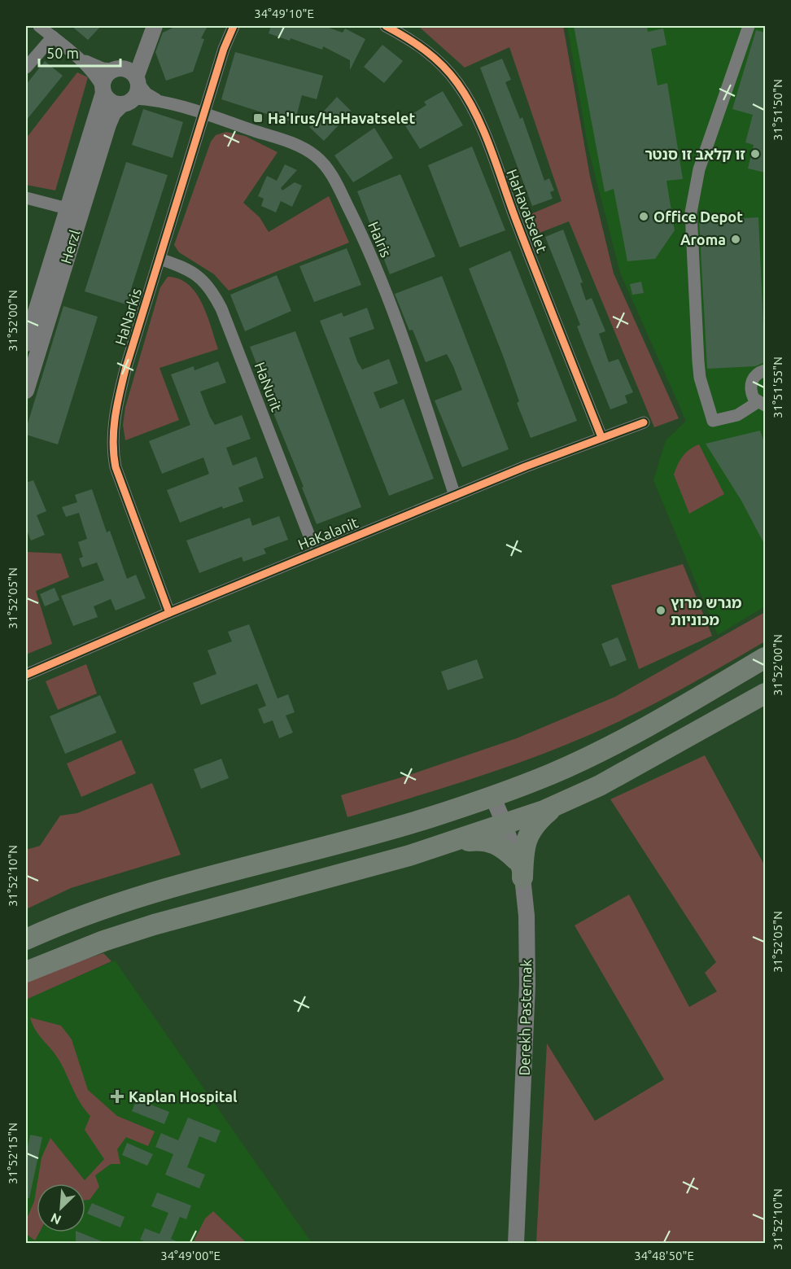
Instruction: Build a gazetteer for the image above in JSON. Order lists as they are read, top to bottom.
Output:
{
  "streets": {
    "street": [
      "HaHavatselet",
      "HaIris",
      "Herzl",
      "HaNarkis",
      "HaNurit",
      "HaKalanit",
      "Derekh Pasternak"
    ]
  },
  "crossings": [
    ["HaHavatselet", "HaKalanit"],
    ["HaIris", "Herzl"],
    ["HaIris", "HaNarkis"],
    ["HaIris", "HaKalanit"],
    ["HaNarkis", "HaNurit"],
    ["HaNarkis", "HaKalanit"],
    ["HaNurit", "HaKalanit"]
  ],
  "places": {
    "transit": ["Ha'Irus/HaHavatselet"],
    "other": [
      "זו קלאב זו סנטר",
      "Office Depot",
      "Aroma",
      "מגרש מרוץ מכוניות"
    ],
    "health": ["Kaplan Hospital"]
  },
  "scale_bar": "50 m",
  "north": "bottom left",
  "coordinates": [
    "34°49'10\"E",
    "31°51'50\"N",
    "31°52'00\"N",
    "31°51'55\"N",
    "31°52'05\"N",
    "31°52'10\"N",
    "31°52'15\"N",
    "34°49'00\"E",
    "34°48'50\"E"
  ]
}
